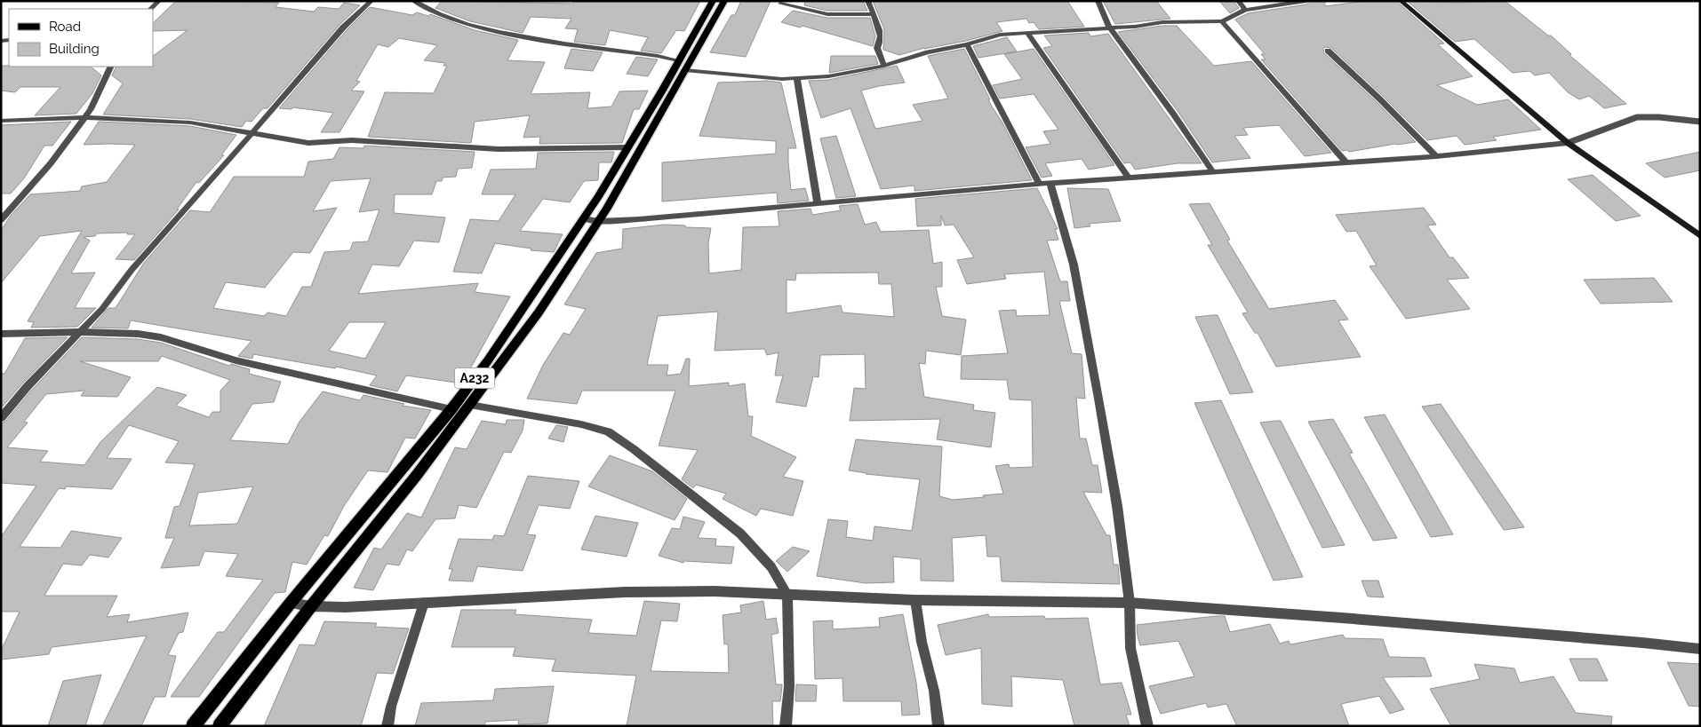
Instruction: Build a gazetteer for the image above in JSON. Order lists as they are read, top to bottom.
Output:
{
  "streets": {
    "main road": ["A232"]
  },
  "legend": ["Road", "Building"]
}
